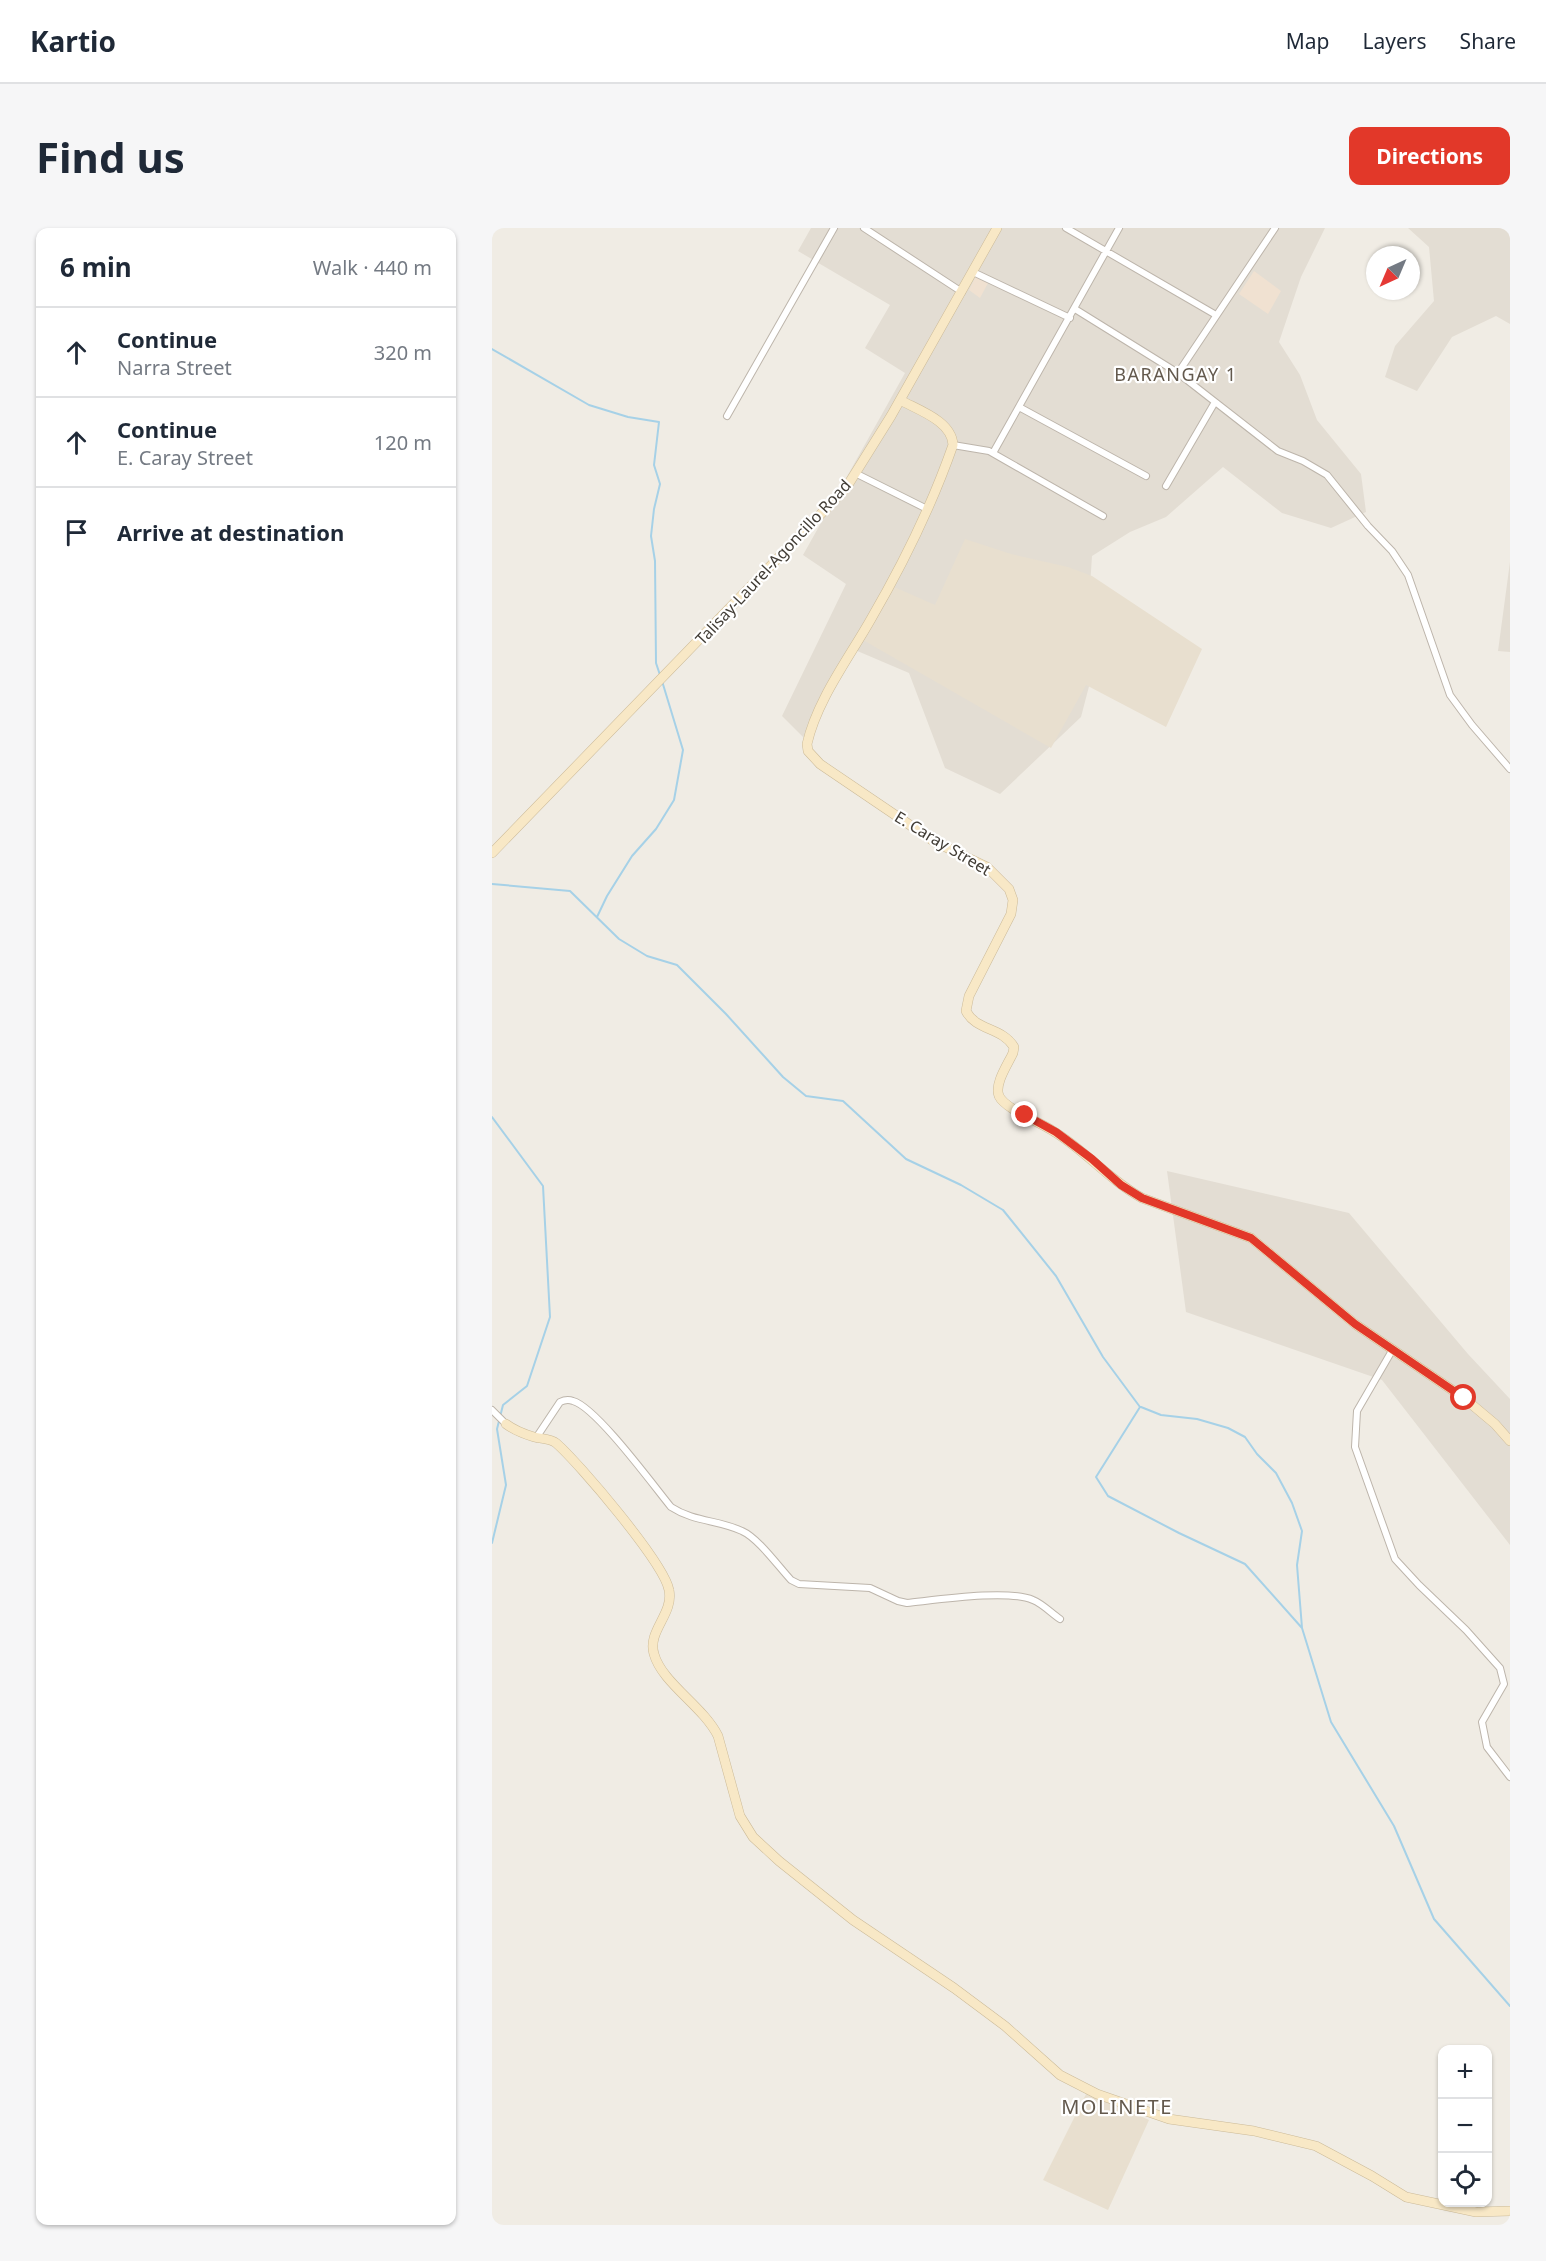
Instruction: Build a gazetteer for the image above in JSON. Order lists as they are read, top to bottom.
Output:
{
  "streets": {
    "street": ["Talisay-Laurel-Agoncillo Road", "E. Caray Street"]
  },
  "districts": ["BARANGAY 1", "MOLINETE"],
  "north": "bottom left",
  "page": {
    "header": "Kartio",
    "nav": ["Map", "Layers", "Share"],
    "buttons": "Directions",
    "title": "Find us",
    "heading": ["6 min", "Walk · 440 m"],
    "list": [
      ["Continue", "Narra Street", "320 m"],
      ["Continue", "E. Caray Street", "120 m"],
      "Arrive at destination"
    ],
    "map_buttons": ["+", "−"]
  }
}
